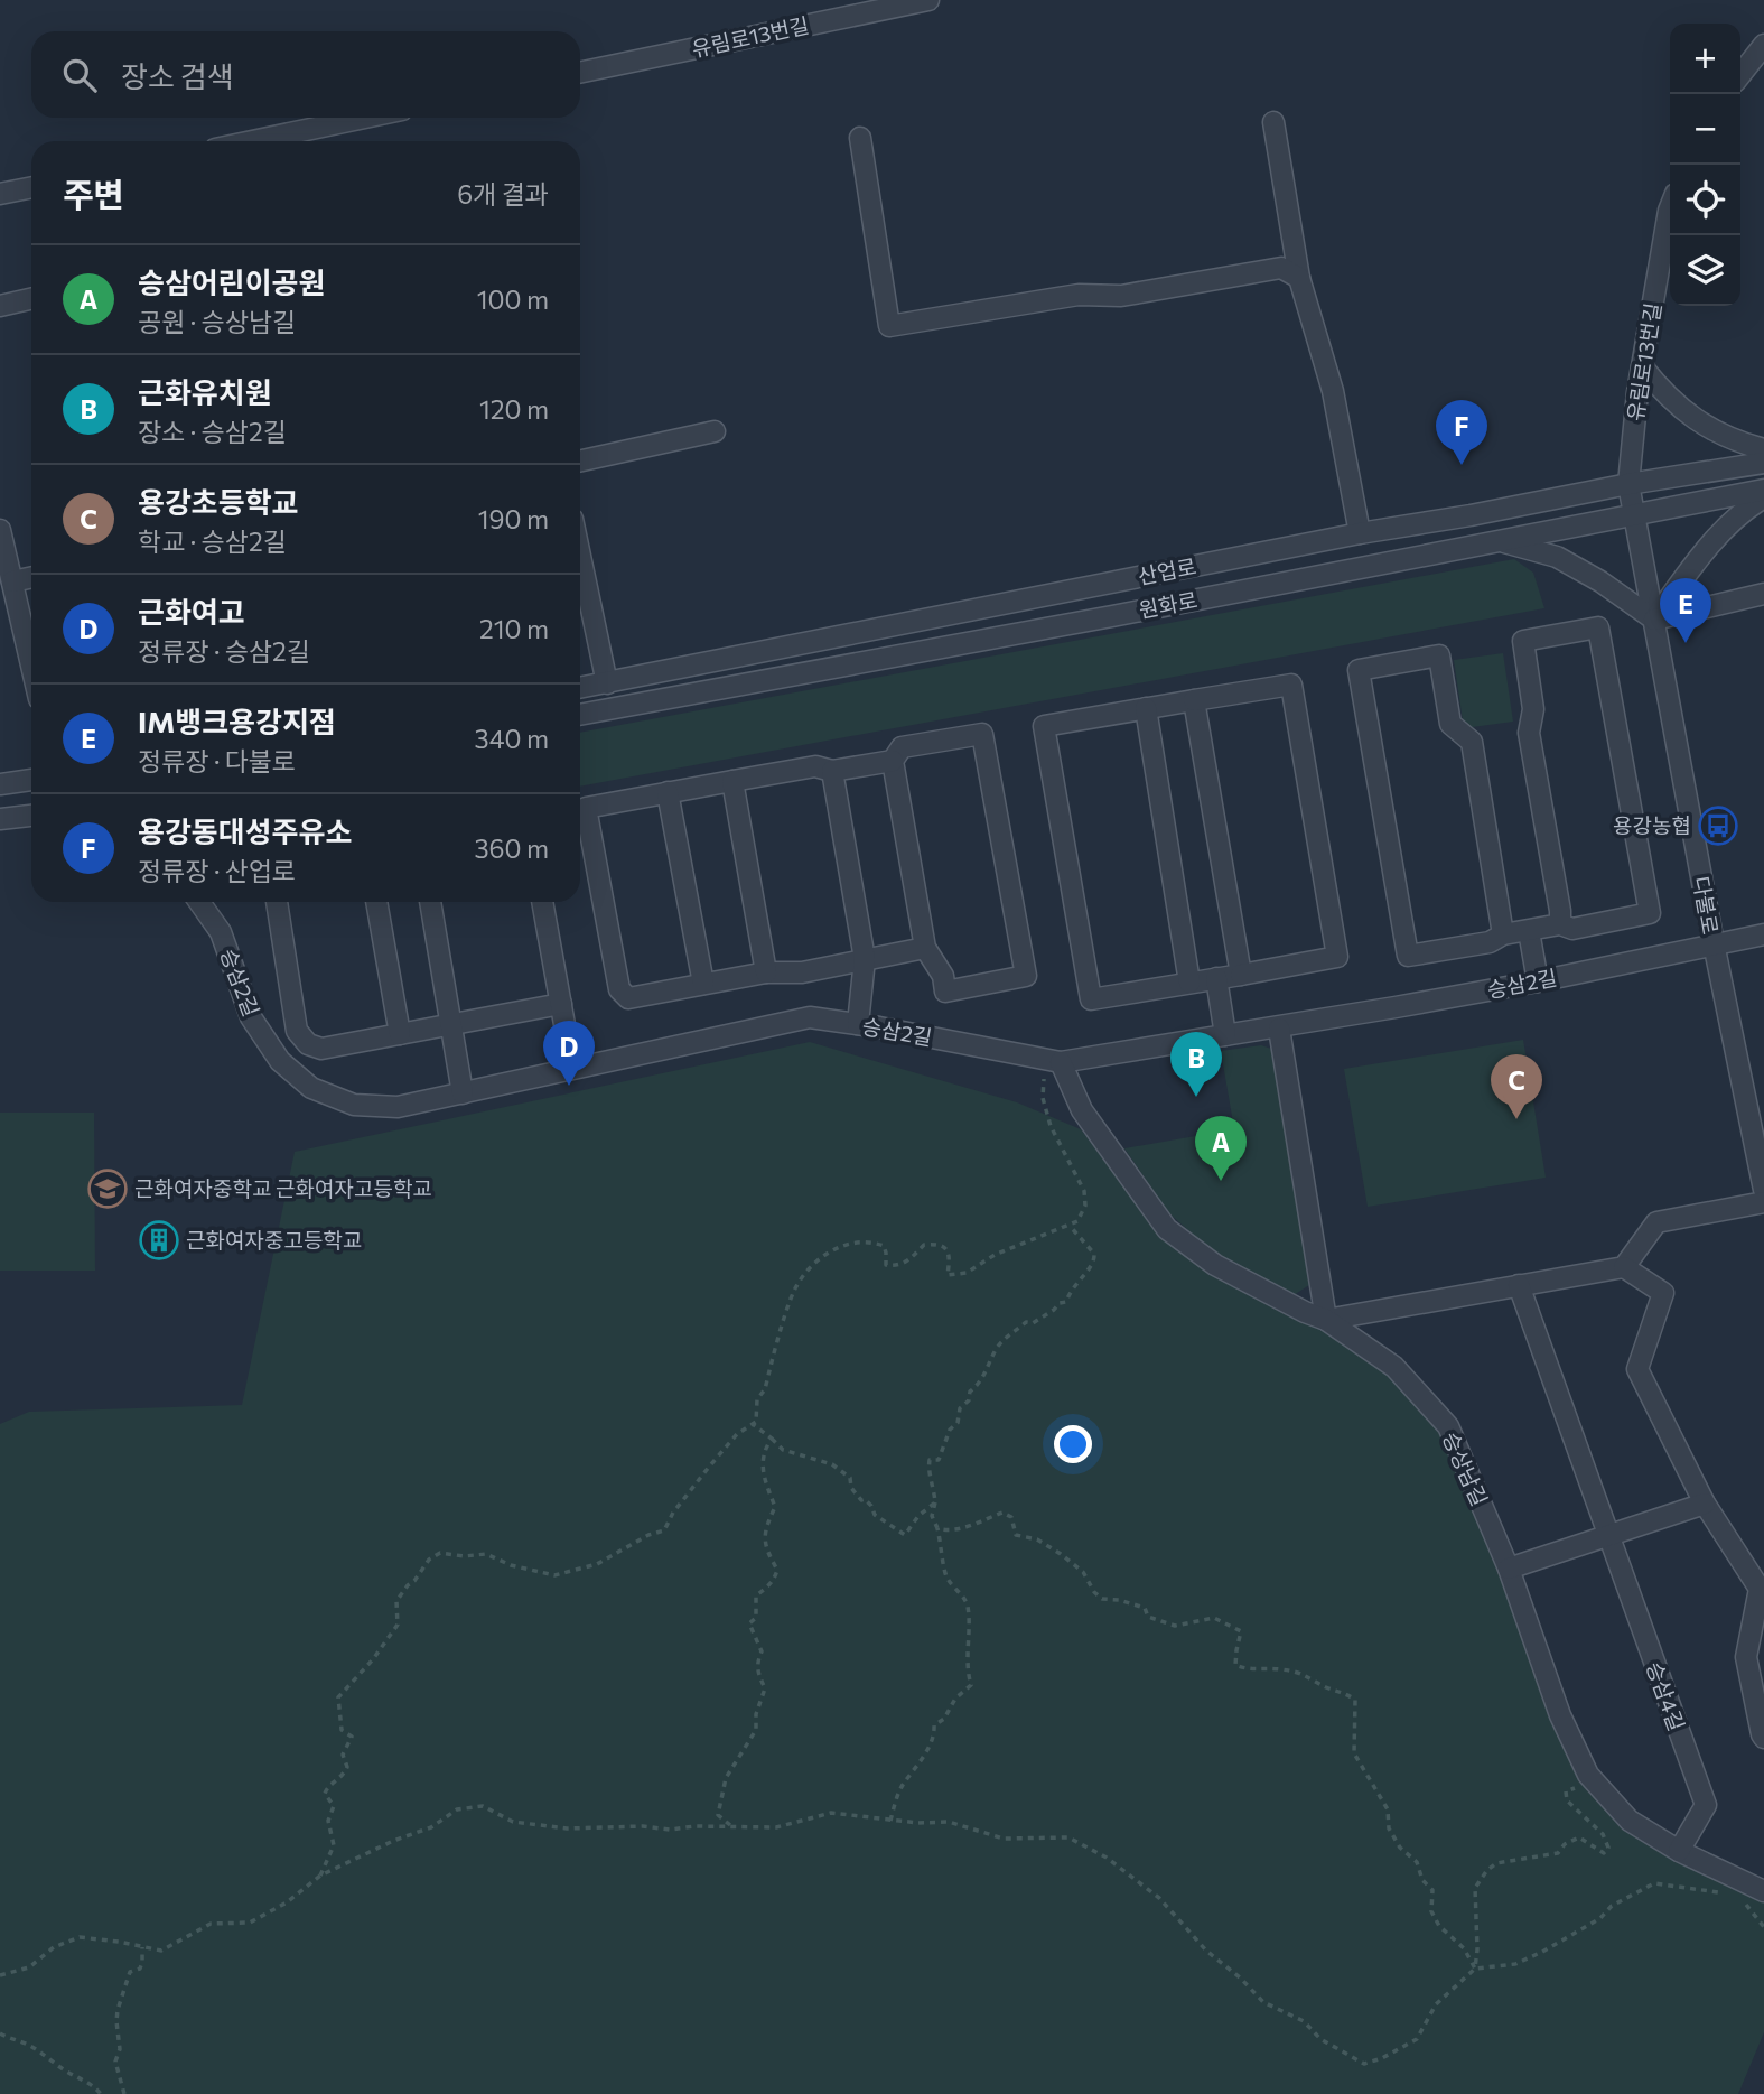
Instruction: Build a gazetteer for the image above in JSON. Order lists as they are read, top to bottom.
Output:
{
  "streets": {
    "street": [
      "유림로13번길",
      "산업로",
      "원화로",
      "다불로",
      "승삼2길",
      "승상남길",
      "승삼4길"
    ]
  },
  "crossings": [
    ["유림로13번길", "산업로"],
    ["유림로13번길", "다불로"],
    ["산업로", "다불로"],
    ["원화로", "다불로"],
    ["다불로", "승삼2길"],
    ["승삼2길", "승상남길"],
    ["승상남길", "승삼4길"]
  ],
  "places": {
    "bus stop": ["용강농협"],
    "school or university": ["근화여자중학교 근화여자고등학교"],
    "building": ["근화여자중고등학교"]
  },
  "page": {
    "map_buttons": ["+", "−"],
    "search": "장소 검색",
    "heading": ["주변", "6개 결과"],
    "list": [
      {
        "mark": "A",
        "name": "승삼어린이공원",
        "note": "공원 · 승상남길",
        "value": "100 m"
      },
      {
        "mark": "B",
        "name": "근화유치원",
        "note": "장소 · 승삼2길",
        "value": "120 m"
      },
      {
        "mark": "C",
        "name": "용강초등학교",
        "note": "학교 · 승삼2길",
        "value": "190 m"
      },
      {
        "mark": "D",
        "name": "근화여고",
        "note": "정류장 · 승삼2길",
        "value": "210 m"
      },
      {
        "mark": "E",
        "name": "IM뱅크용강지점",
        "note": "정류장 · 다불로",
        "value": "340 m"
      },
      {
        "mark": "F",
        "name": "용강동대성주유소",
        "note": "정류장 · 산업로",
        "value": "360 m"
      }
    ],
    "pins": [
      "F",
      "E",
      "D",
      "B",
      "C",
      "A"
    ]
  }
}
